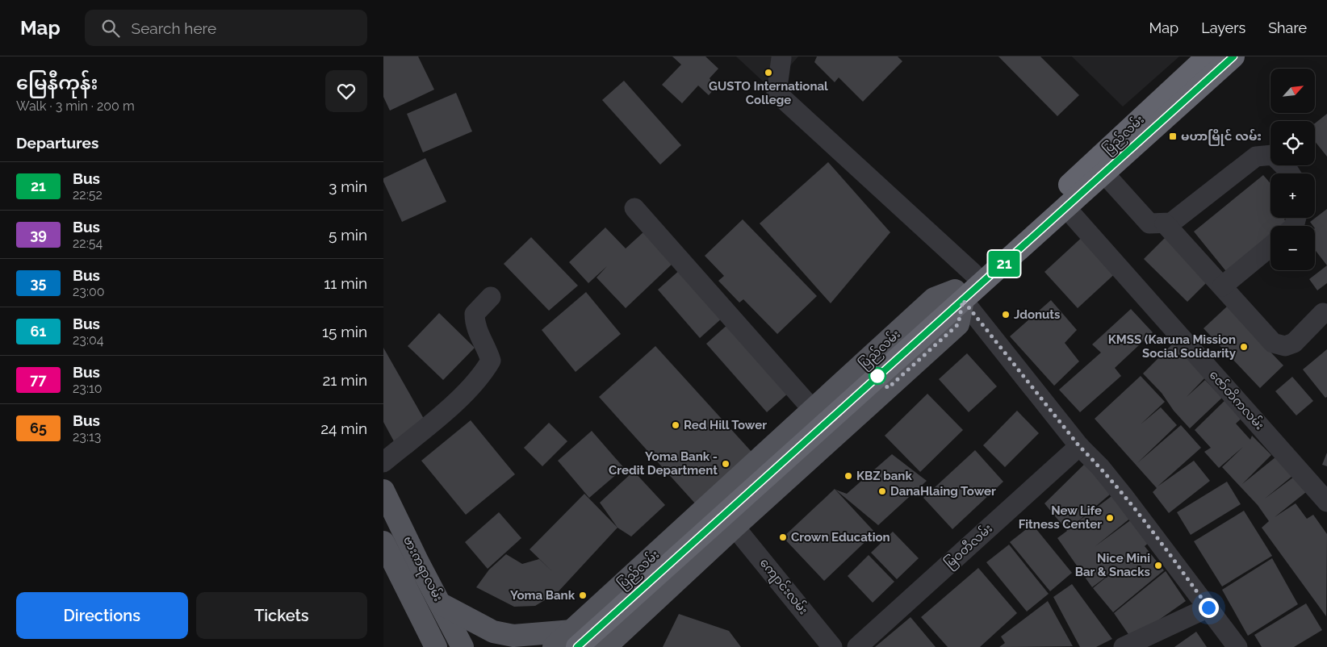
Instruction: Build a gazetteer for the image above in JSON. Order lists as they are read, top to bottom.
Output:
{
  "streets": {
    "highway": ["ပြည်လမ်း"],
    "main road": ["ဗားကရာလမ်း"],
    "street": ["ဇော်တိကလမ်း", "မြဝတီလမ်း", "ကျောင်းလမ်း"]
  },
  "crossings": [
    ["ပြည်လမ်း", "ဇော်တိကလမ်း"]
  ],
  "places": {
    "other": [
      "GUSTO International College",
      "Jdonuts",
      "KMSS (Karuna Mission Social Solidarity",
      "Red Hill Tower",
      "Yoma Bank - Credit Department",
      "KBZ bank",
      "DanaHlaing Tower",
      "New Life Fitness Center",
      "Crown Education",
      "Nice Mini Bar & Snacks",
      "Yoma Bank"
    ],
    "transit": ["မဟာမြိုင် လမ်း"]
  },
  "lines": ["bus line 21"],
  "north": "top right",
  "page": {
    "header": "Map",
    "search": "Search here",
    "nav": ["Map", "Layers", "Share"],
    "heading": [
      ["မြေနီကုန်း", "Walk · 3 min · 200 m"],
      "Departures"
    ],
    "on_map": "21",
    "map_buttons": ["+", "−"],
    "list": [
      {
        "mark": "21",
        "name": "Bus",
        "note": "22:52",
        "value": "3 min"
      },
      {
        "mark": "39",
        "name": "Bus",
        "note": "22:54",
        "value": "5 min"
      },
      {
        "mark": "35",
        "name": "Bus",
        "note": "23:00",
        "value": "11 min"
      },
      {
        "mark": "61",
        "name": "Bus",
        "note": "23:04",
        "value": "15 min"
      },
      {
        "mark": "77",
        "name": "Bus",
        "note": "23:10",
        "value": "21 min"
      },
      {
        "mark": "65",
        "name": "Bus",
        "note": "23:13",
        "value": "24 min"
      }
    ],
    "buttons": ["Directions", "Tickets"]
  }
}
